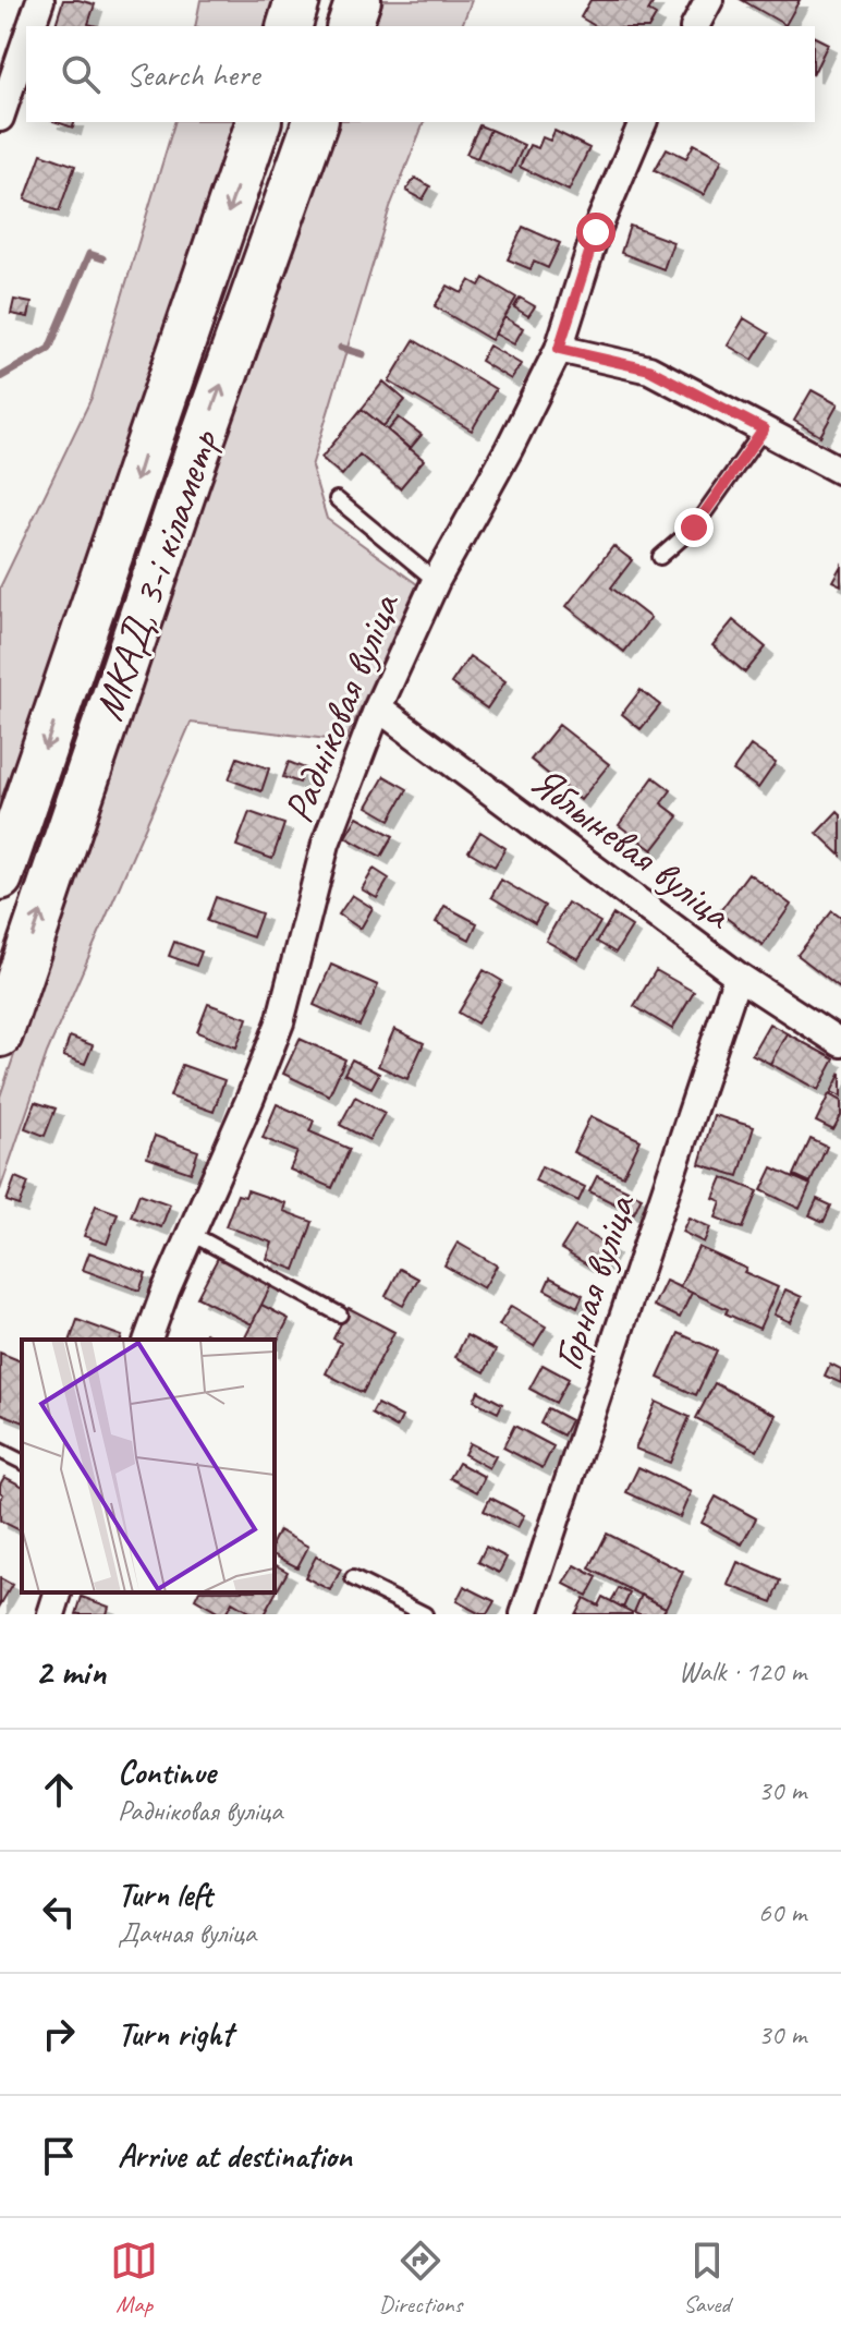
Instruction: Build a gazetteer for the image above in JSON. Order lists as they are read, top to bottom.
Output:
{
  "streets": {
    "highway": ["МКАД, 3-і кіламетр"],
    "street": ["Радніковая вуліца", "Яблыневая вуліца", "Горная вуліца"]
  },
  "crossings": [
    ["Радніковая вуліца", "Яблыневая вуліца"],
    ["Яблыневая вуліца", "Горная вуліца"]
  ],
  "page": {
    "search": "Search here",
    "heading": ["2 min", "Walk · 120 m"],
    "list": [
      ["Continue", "Радніковая вуліца", "30 m"],
      ["Turn left", "Дачная вуліца", "60 m"],
      ["Turn right", "30 m"],
      "Arrive at destination"
    ],
    "nav": ["Map", "Directions", "Saved"]
  }
}
